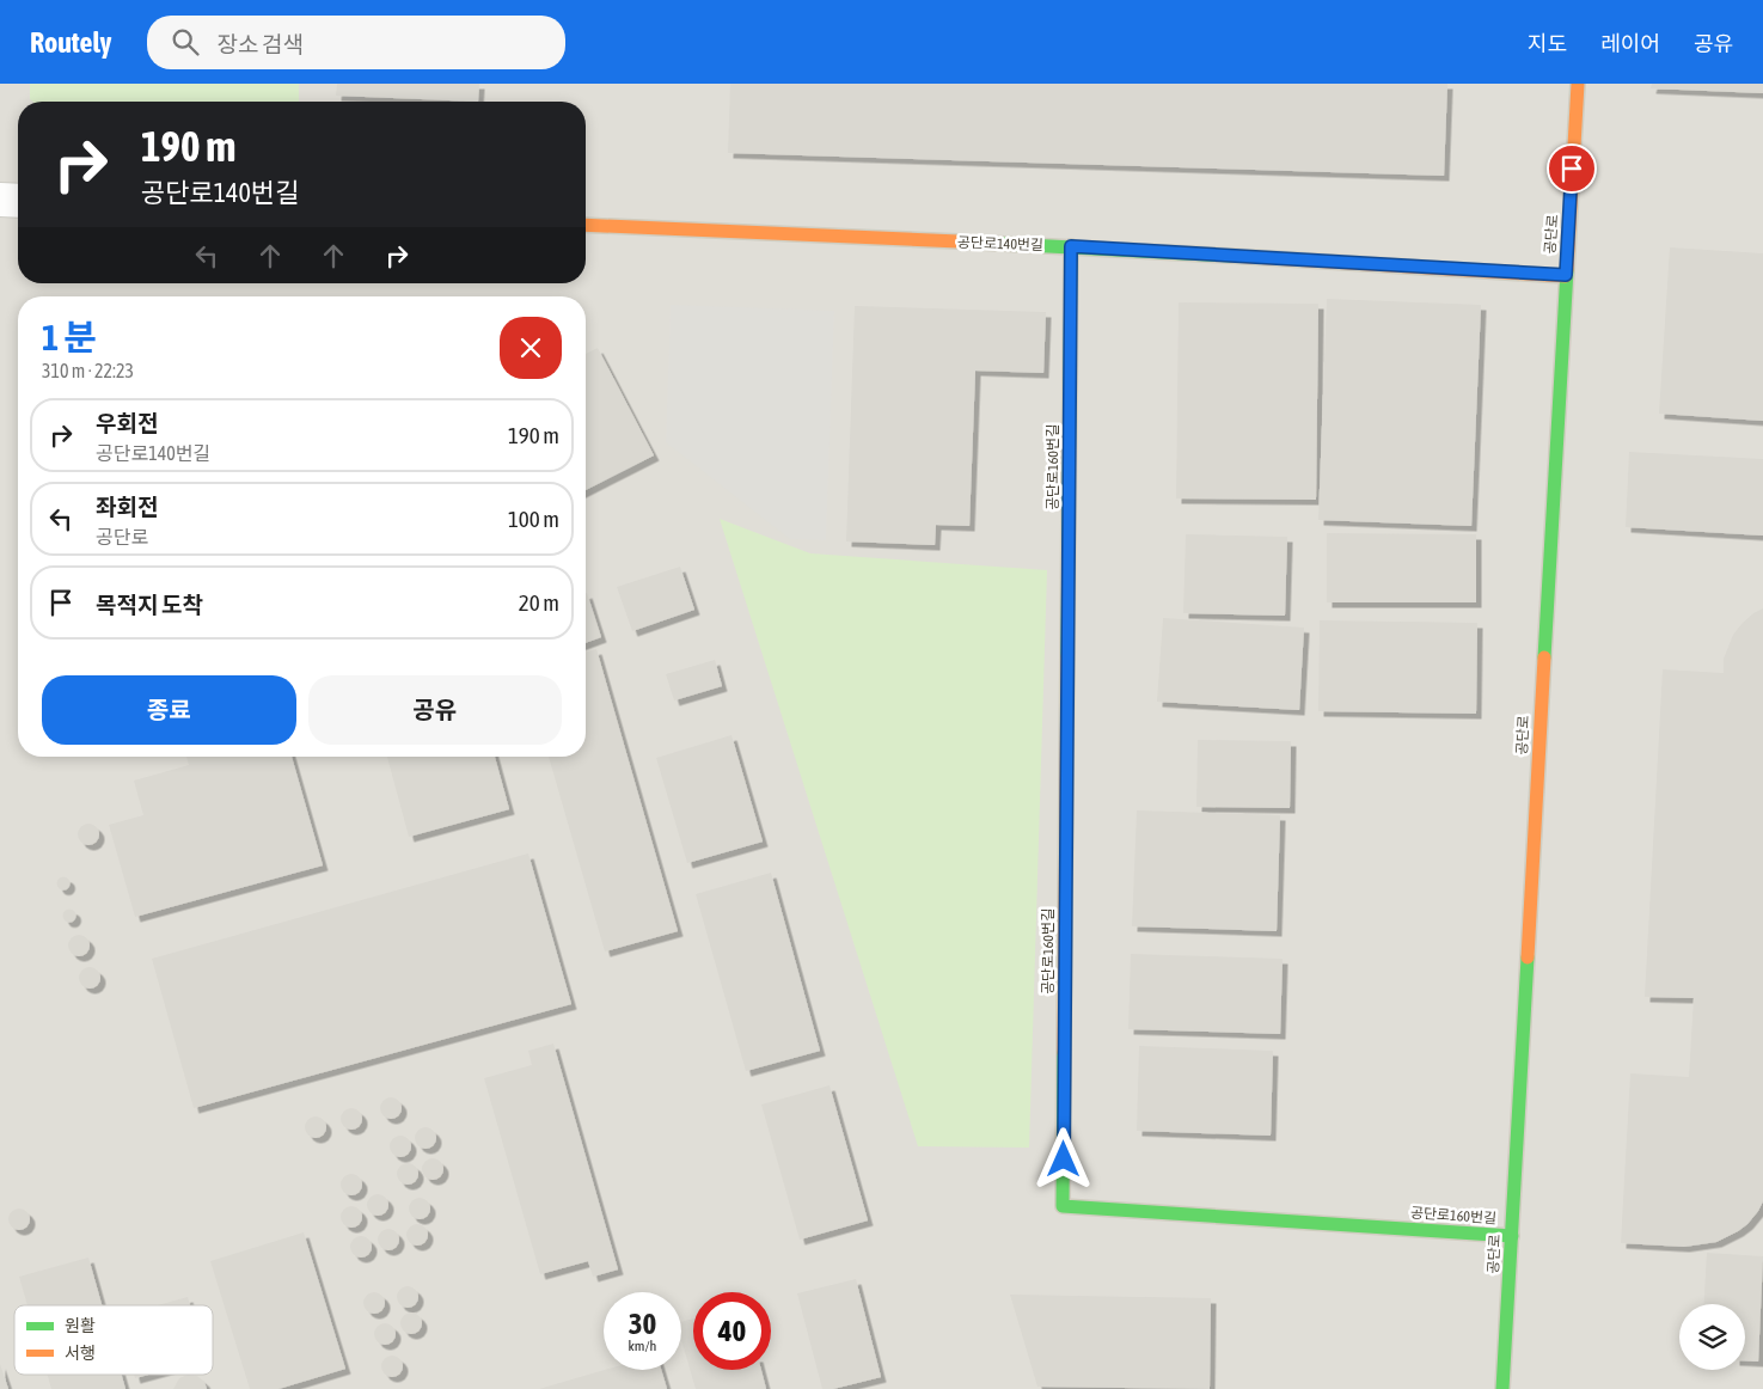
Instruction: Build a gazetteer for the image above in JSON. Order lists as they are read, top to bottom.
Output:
{
  "streets": {
    "street": ["공단로", "공단로140번길", "공단로160번길"]
  },
  "crossings": [
    ["공단로", "공단로140번길"],
    ["공단로", "공단로160번길"],
    ["공단로140번길", "공단로160번길"]
  ],
  "legend": ["원활", "서행"],
  "page": {
    "header": "Routely",
    "search": "장소 검색",
    "nav": ["지도", "레이어", "공유"],
    "turn": ["190 m", "공단로140번길"],
    "heading": ["1 분", "310 m · 22:23"],
    "list": [
      {
        "name": "우회전",
        "note": "공단로140번길",
        "value": "190 m"
      },
      {
        "name": "좌회전",
        "note": "공단로",
        "value": "100 m"
      },
      {
        "name": "목적지 도착",
        "value": "20 m"
      }
    ],
    "buttons": ["종료", "공유"],
    "speed": "30 km/h",
    "limit": "40"
  }
}
